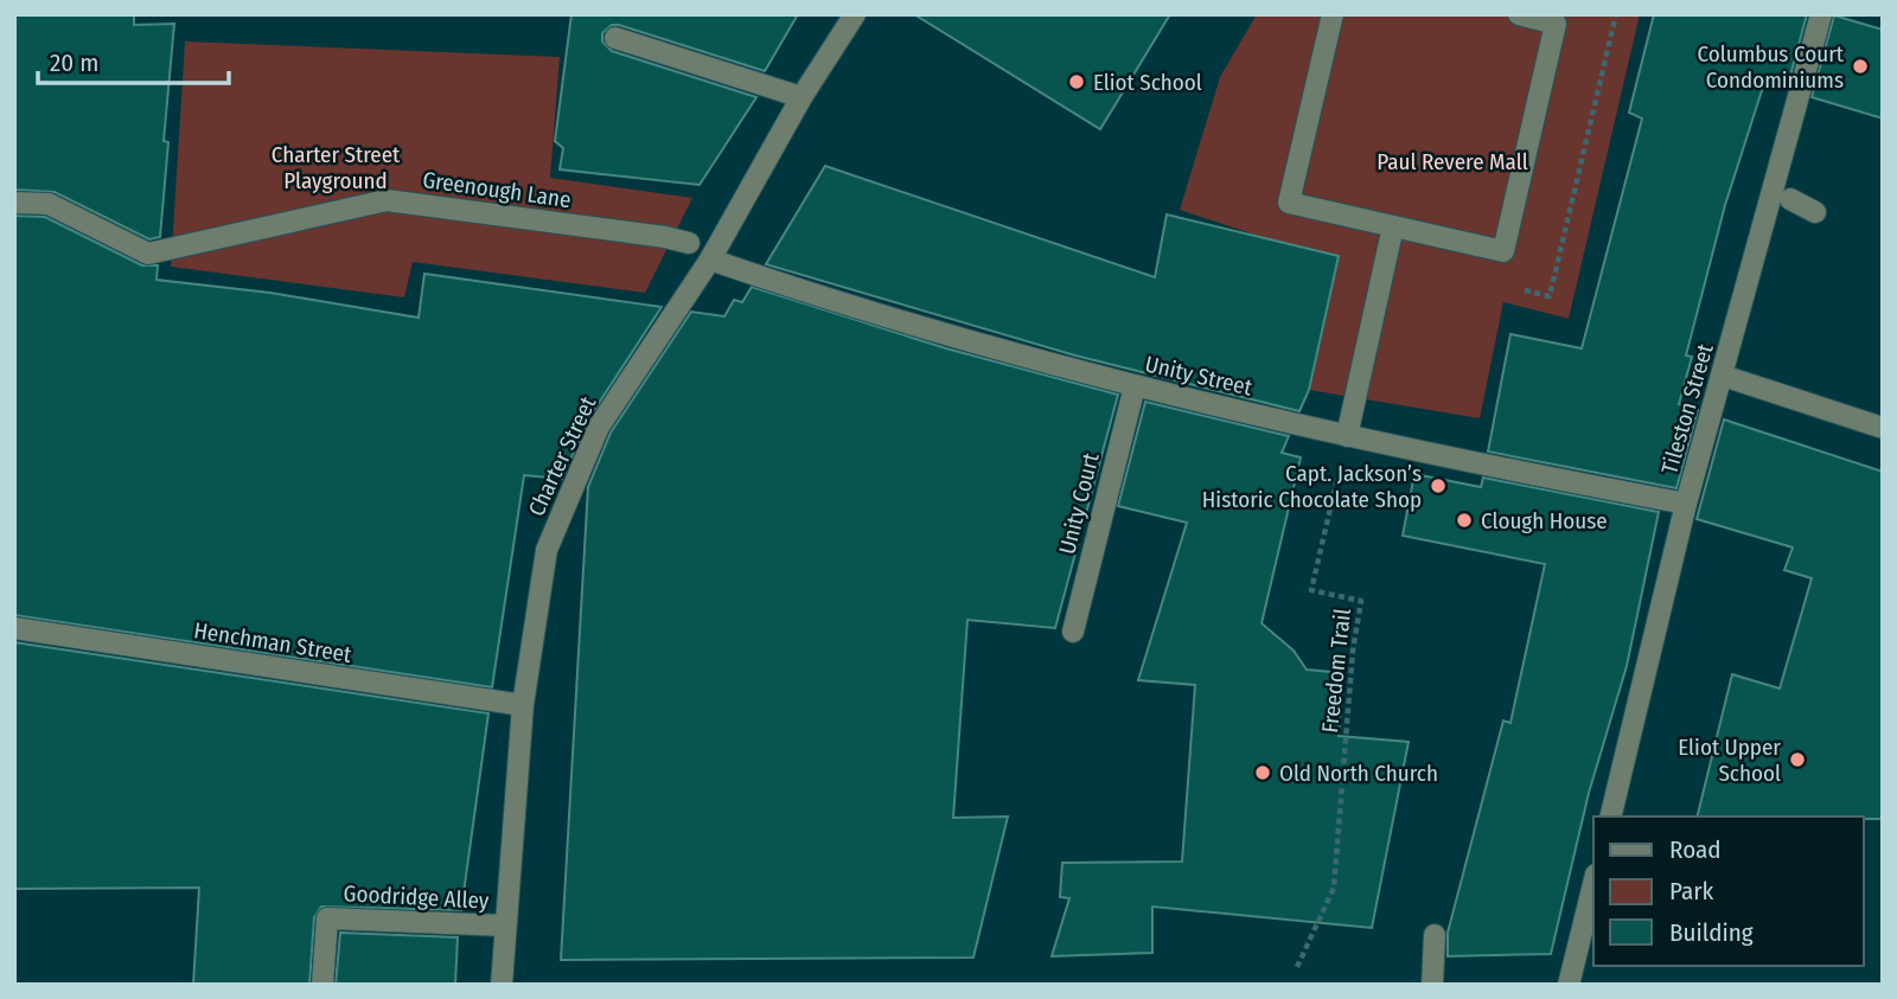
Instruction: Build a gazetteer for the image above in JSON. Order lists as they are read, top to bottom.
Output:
{
  "streets": {
    "street": [
      "Greenough Lane",
      "Unity Street",
      "Tileston Street",
      "Charter Street",
      "Unity Court",
      "Henchman Street",
      "Goodridge Alley"
    ],
    "path": ["Freedom Trail"]
  },
  "crossings": [
    ["Unity Street", "Tileston Street"],
    ["Unity Street", "Charter Street"],
    ["Unity Street", "Unity Court"],
    ["Charter Street", "Henchman Street"],
    ["Charter Street", "Goodridge Alley"]
  ],
  "parks": ["Charter Street Playground", "Paul Revere Mall"],
  "places": [
    "Columbus Court Condominiums",
    "Eliot School",
    "Capt. Jackson’s Historic Chocolate Shop",
    "Clough House",
    "Eliot Upper School",
    "Old North Church"
  ],
  "legend": ["Road", "Park", "Building"],
  "scale_bar": "20 m"
}
